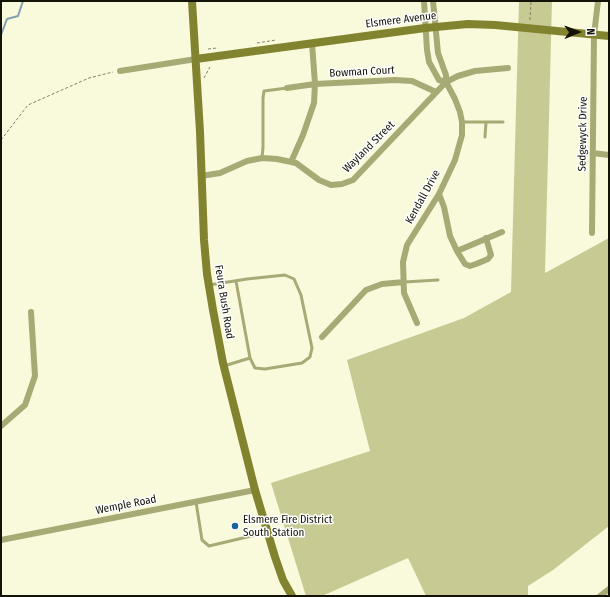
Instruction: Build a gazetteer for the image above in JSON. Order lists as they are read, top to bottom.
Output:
{
  "streets": {
    "main road": ["Elsmere Avenue", "Feura Bush Road"],
    "street": [
      "Bowman Court",
      "Sedgewyck Drive",
      "Wayland Street",
      "Kendall Drive",
      "Wemple Road"
    ]
  },
  "crossings": [
    ["Elsmere Avenue", "Sedgewyck Drive"],
    ["Elsmere Avenue", "Kendall Drive"],
    ["Elsmere Avenue", "Feura Bush Road"],
    ["Bowman Court", "Wayland Street"],
    ["Wayland Street", "Kendall Drive"],
    ["Wayland Street", "Feura Bush Road"],
    ["Feura Bush Road", "Wemple Road"]
  ],
  "places": ["Elsmere Fire District South Station"],
  "north": "right"
}
